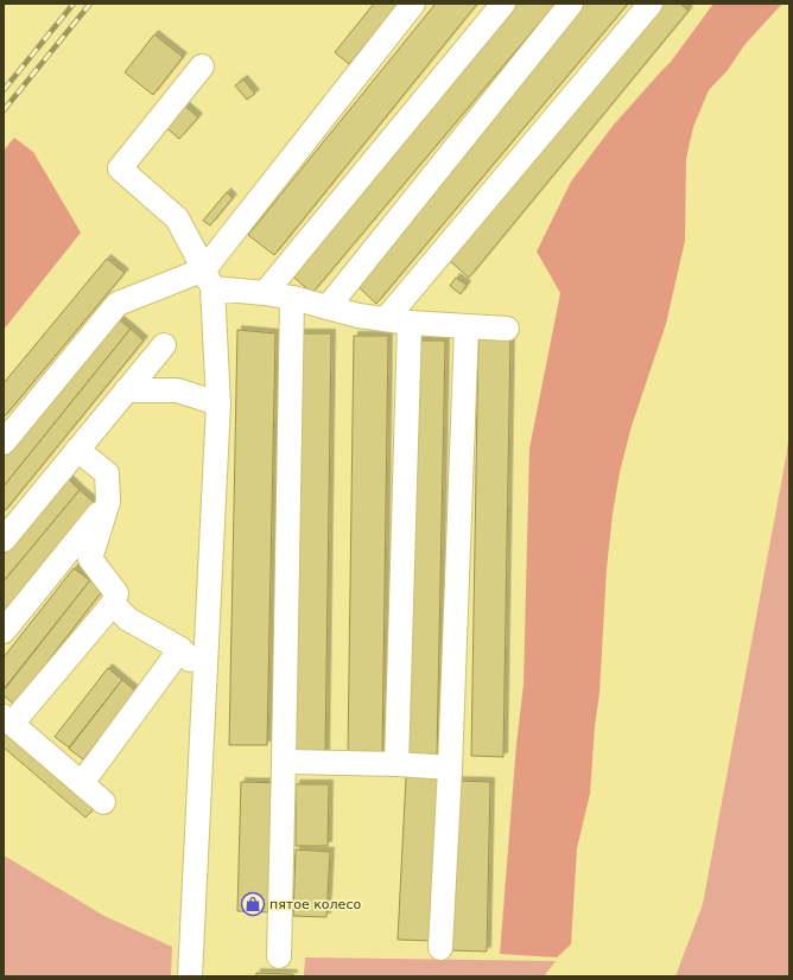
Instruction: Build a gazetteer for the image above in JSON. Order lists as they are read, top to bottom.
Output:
{
  "places": {
    "shop": ["пятое колесо"]
  }
}
